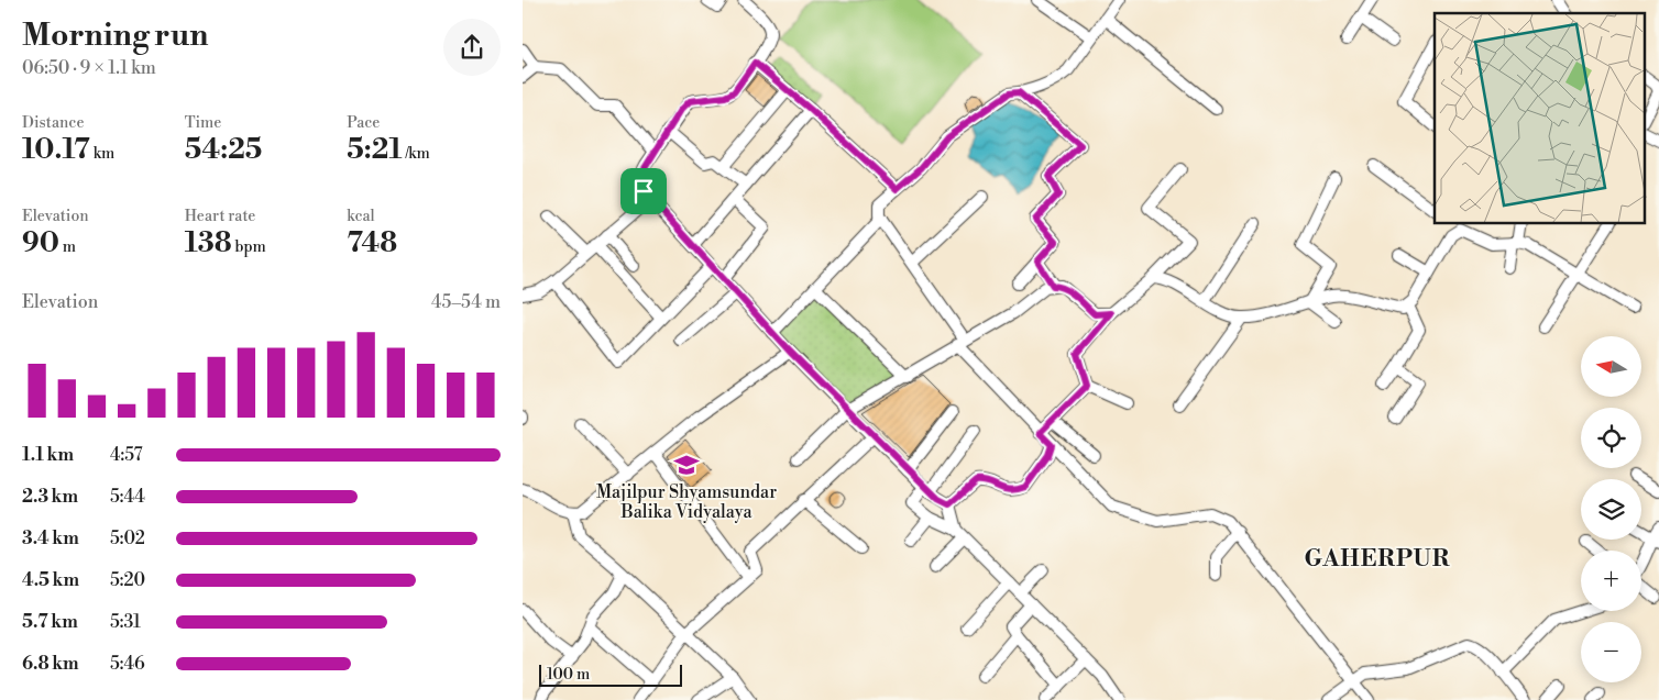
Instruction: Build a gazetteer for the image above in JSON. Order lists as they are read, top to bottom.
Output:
{
  "districts": ["GAHERPUR"],
  "places": {
    "school or university": ["Majilpur Shyamsundar Balika Vidyalaya"]
  },
  "scale_bar": "100 m",
  "north": "left",
  "page": {
    "heading": ["Morning run", "06:50 · 9 × 1.1 km"],
    "stats": [
      ["Distance", "10.17 km"],
      ["Time", "54:25"],
      ["Pace", "5:21 /km"],
      ["Elevation", "90 m"],
      ["Heart rate", "138 bpm"],
      ["kcal", "748"]
    ],
    "chart": ["Elevation", "45–54 m"],
    "map_buttons": ["+", "−"],
    "list": [
      {
        "name": "1.1 km",
        "note": "4:57"
      },
      {
        "name": "2.3 km",
        "note": "5:44"
      },
      {
        "name": "3.4 km",
        "note": "5:02"
      },
      {
        "name": "4.5 km",
        "note": "5:20"
      },
      {
        "name": "5.7 km",
        "note": "5:31"
      },
      {
        "name": "6.8 km",
        "note": "5:46"
      }
    ],
    "scale": "100 m"
  }
}
